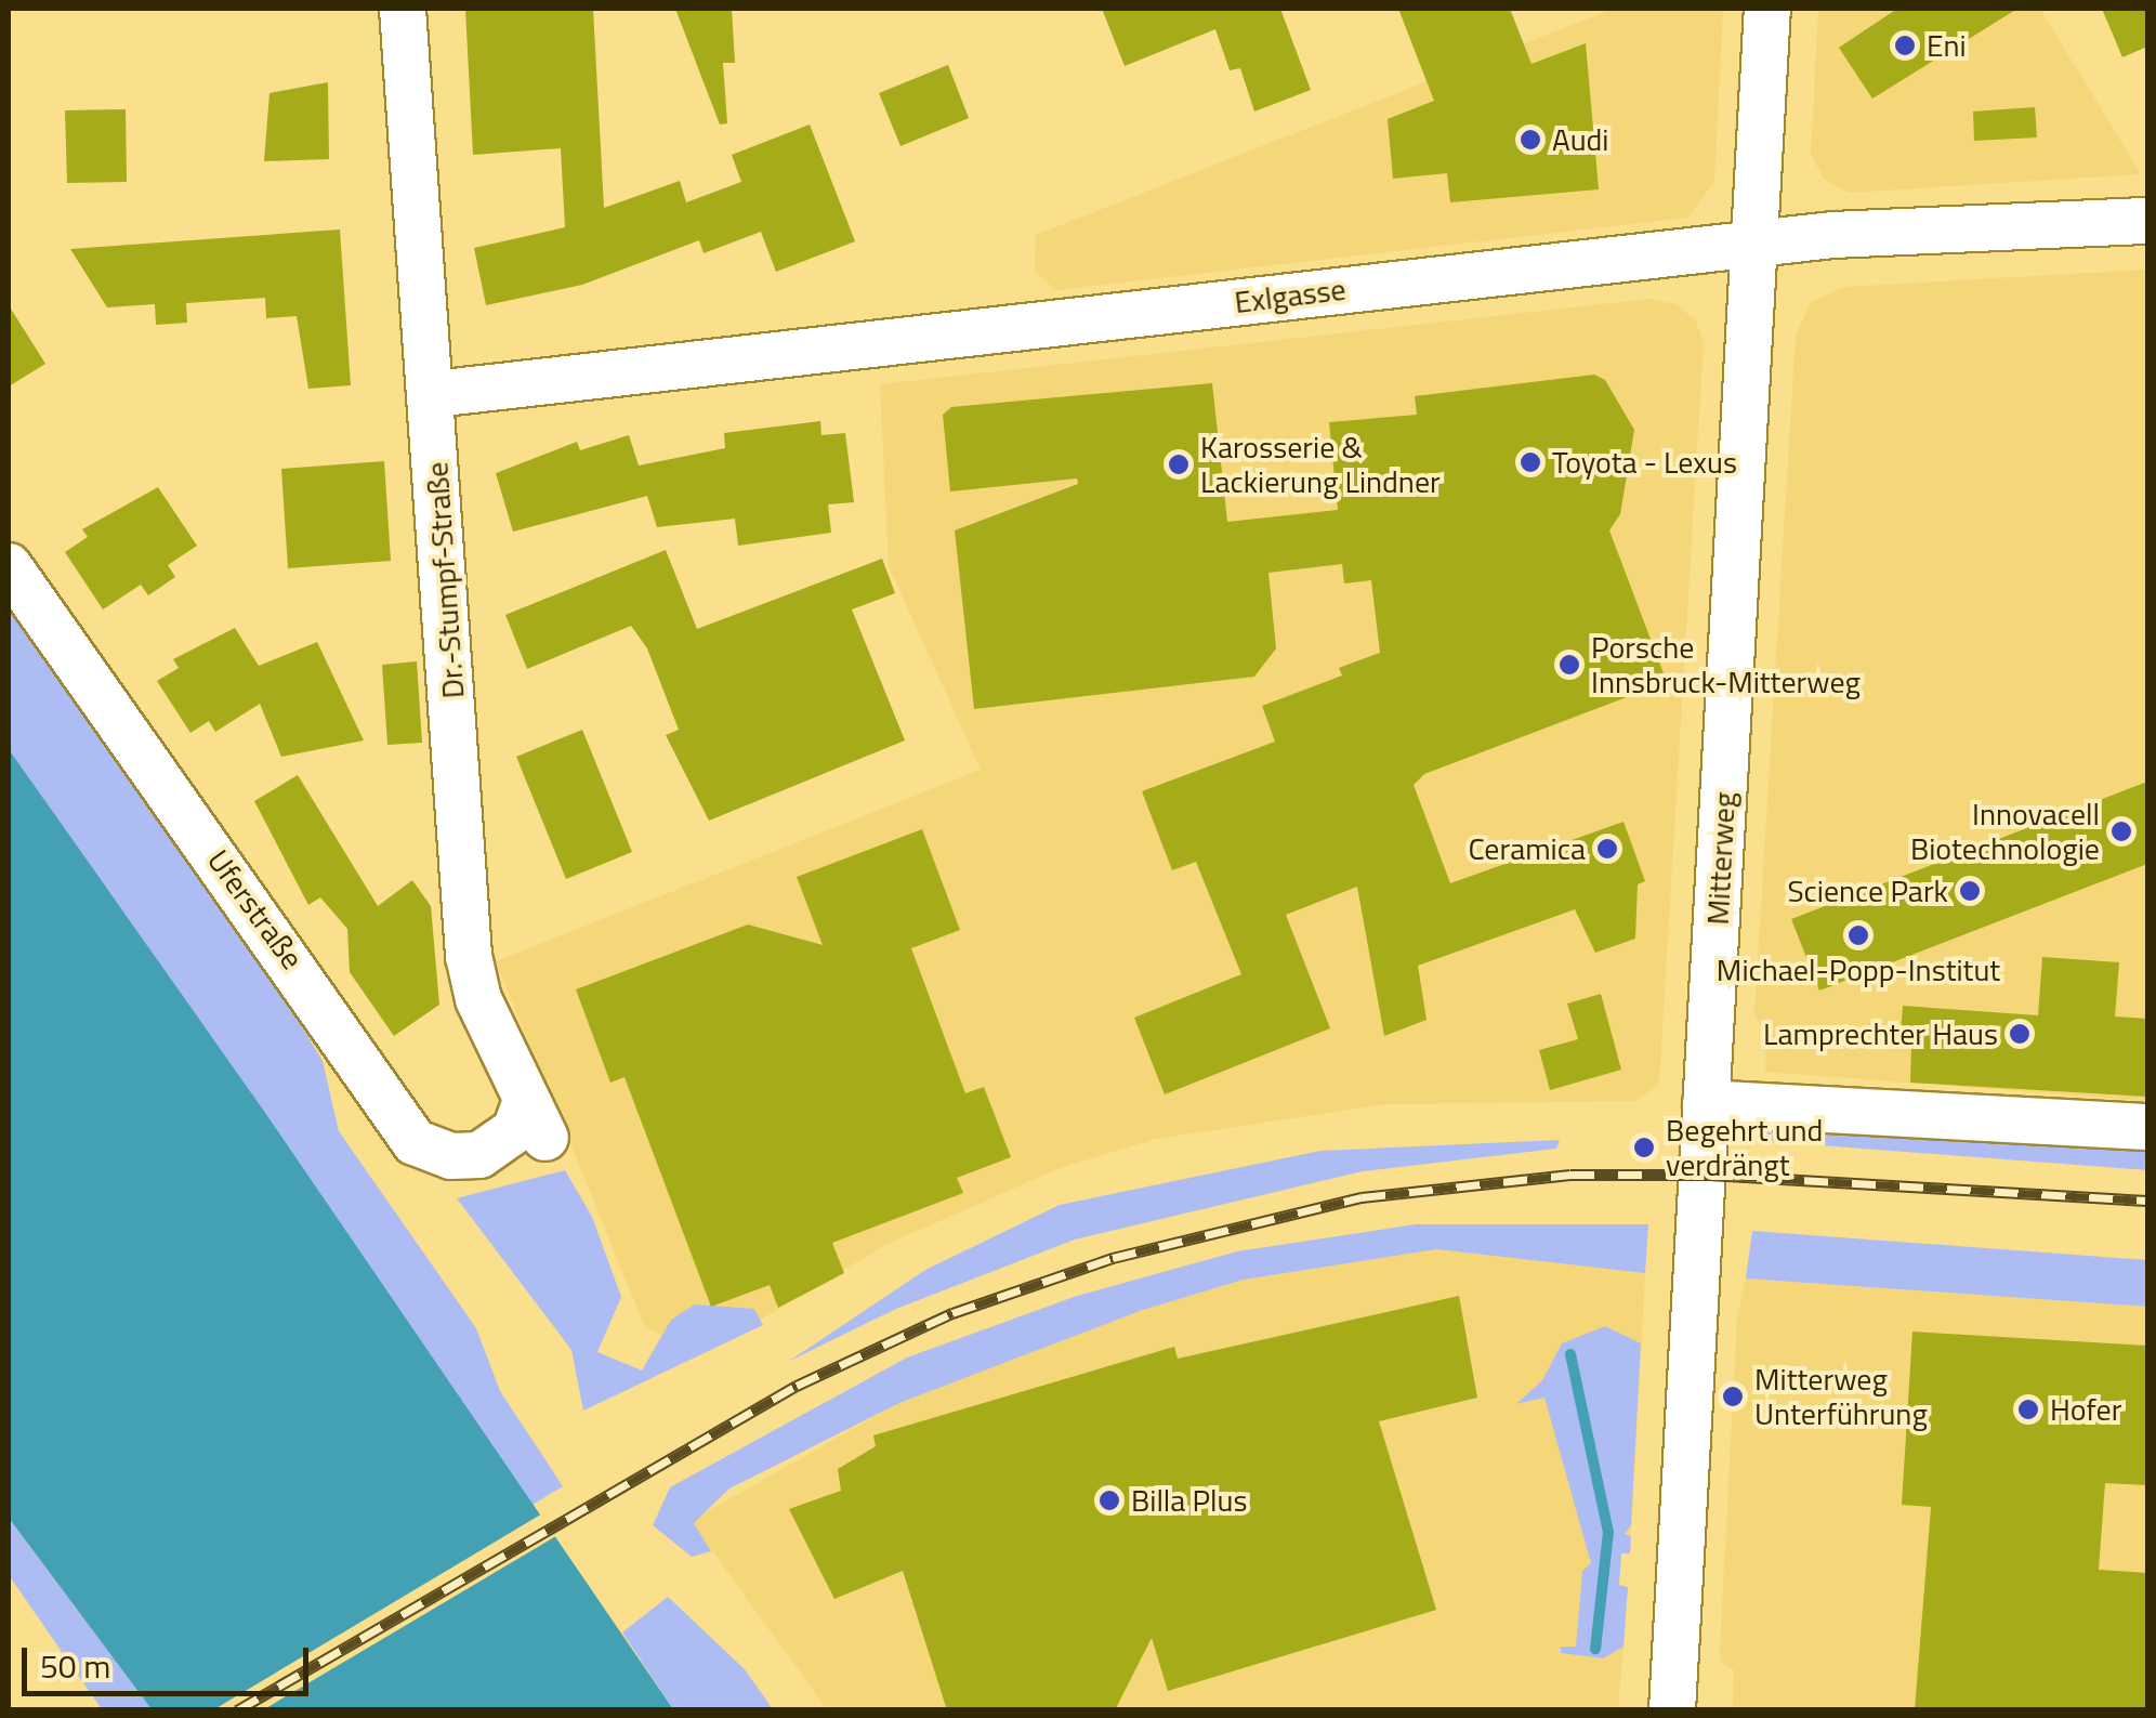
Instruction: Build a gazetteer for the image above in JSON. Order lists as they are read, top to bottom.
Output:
{
  "streets": {
    "street": [
      "Exlgasse",
      "Dr.-Stumpf-Straße",
      "Mitterweg",
      "Uferstraße"
    ]
  },
  "crossings": [
    ["Exlgasse", "Dr.-Stumpf-Straße"],
    ["Exlgasse", "Mitterweg"],
    ["Dr.-Stumpf-Straße", "Uferstraße"]
  ],
  "places": [
    "Eni",
    "Audi",
    "Toyota - Lexus",
    "Karosserie & Lackierung Lindner",
    "Porsche Innsbruck-Mitterweg",
    "Innovacell Biotechnologie",
    "Ceramica",
    "Science Park",
    "Michael-Popp-Institut",
    "Lamprechter Haus",
    "Begehrt und verdrängt",
    "Mitterweg Unterführung",
    "Hofer",
    "Billa Plus"
  ],
  "scale_bar": "50 m"
}
